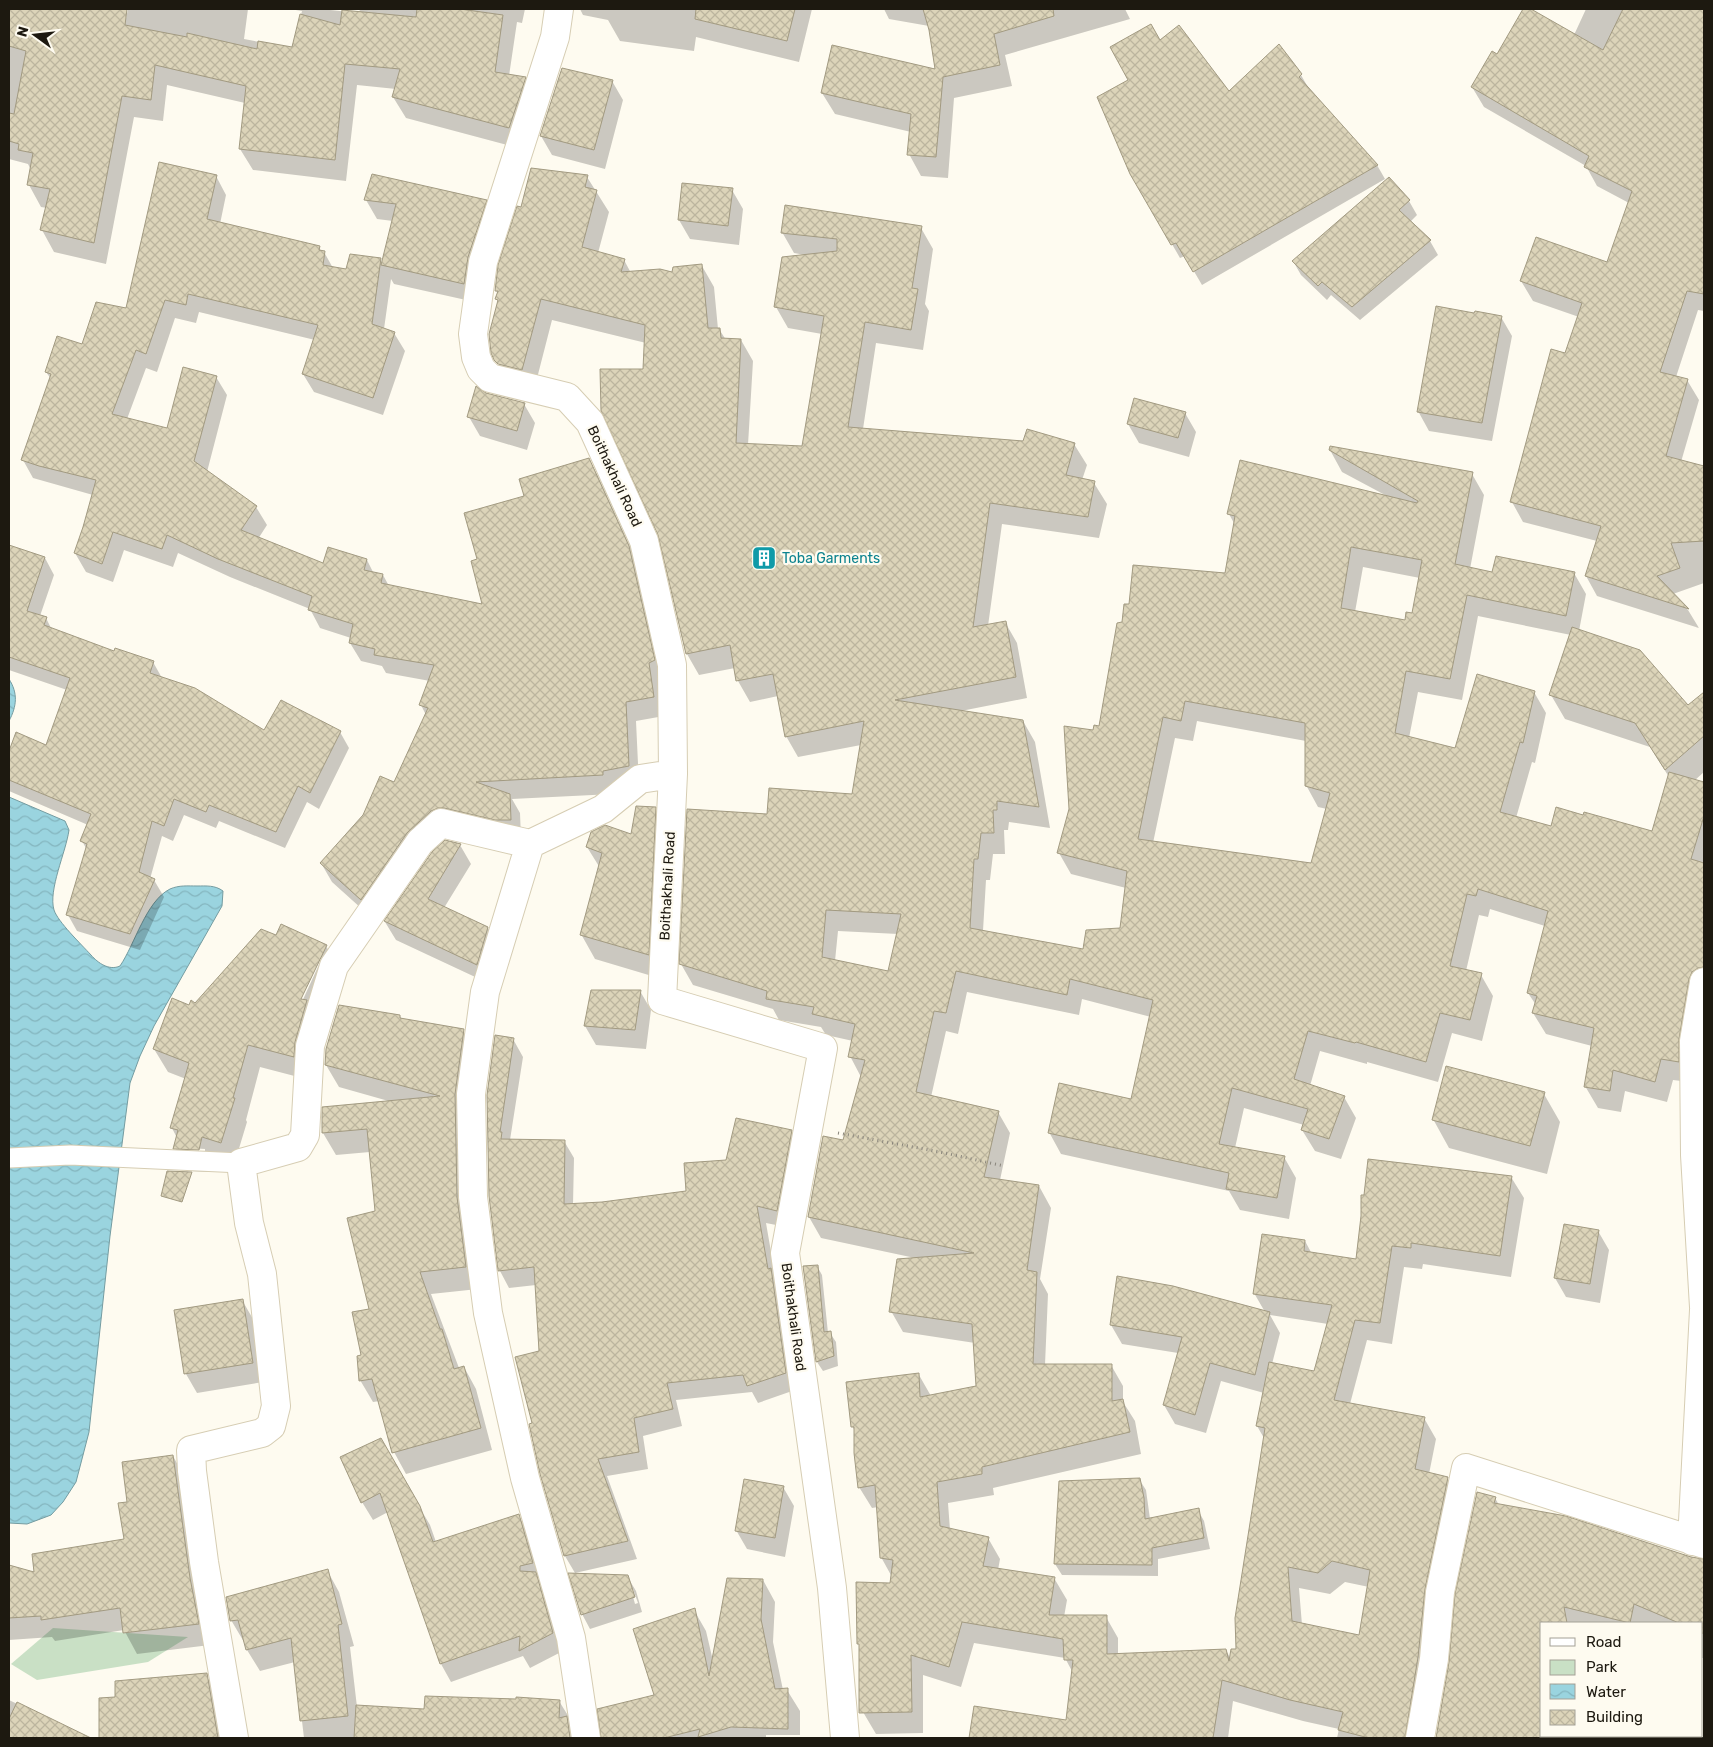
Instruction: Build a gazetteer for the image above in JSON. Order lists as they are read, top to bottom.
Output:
{
  "streets": {
    "street": ["Boithakhali Road"]
  },
  "places": {
    "building": ["Toba Garments"]
  },
  "legend": [
    "Road",
    "Park",
    "Water",
    "Building"
  ],
  "north": "left"
}
